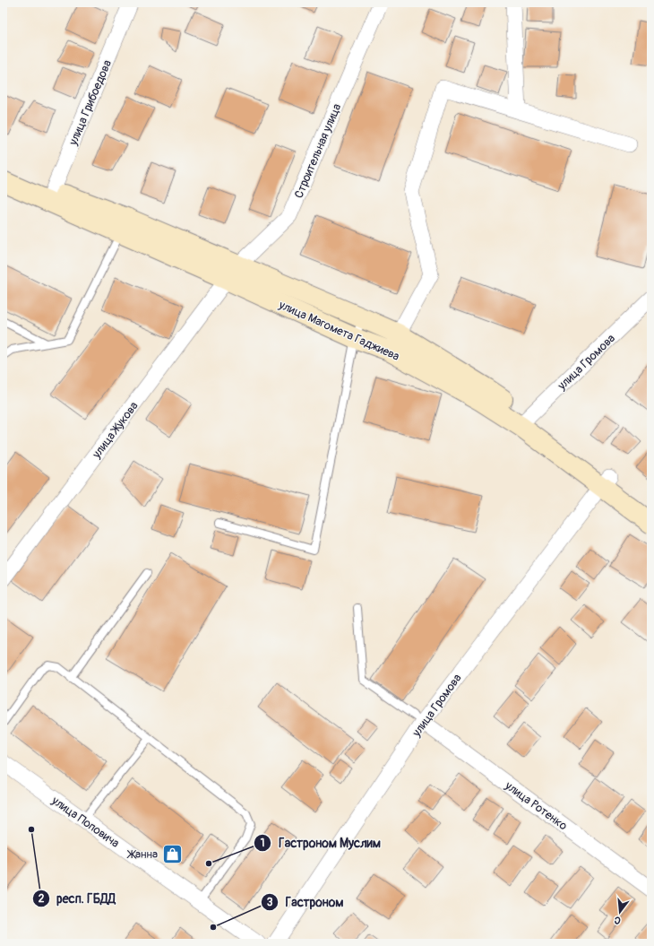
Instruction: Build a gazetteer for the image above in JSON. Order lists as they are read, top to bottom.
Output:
{
  "streets": {
    "main road": ["улица Магомета Гаджиева"],
    "street": [
      "улица Грибоедова",
      "Строительная улица",
      "улица Громова",
      "улица Жукова",
      "улица Ротенко",
      "улица Поповича"
    ]
  },
  "crossings": [
    ["улица Грибоедова", "улица Магомета Гаджиева"],
    ["Строительная улица", "улица Магомета Гаджиева"],
    ["Строительная улица", "улица Жукова"],
    ["улица Магомета Гаджиева", "улица Громова"],
    ["улица Магомета Гаджиева", "улица Жукова"],
    ["улица Громова", "улица Ротенко"]
  ],
  "places": {
    "other": ["респ. ГБДД", "Гастроном Муслим", "Гастроном"],
    "shop": ["Жанна"]
  },
  "north": "bottom"
}
